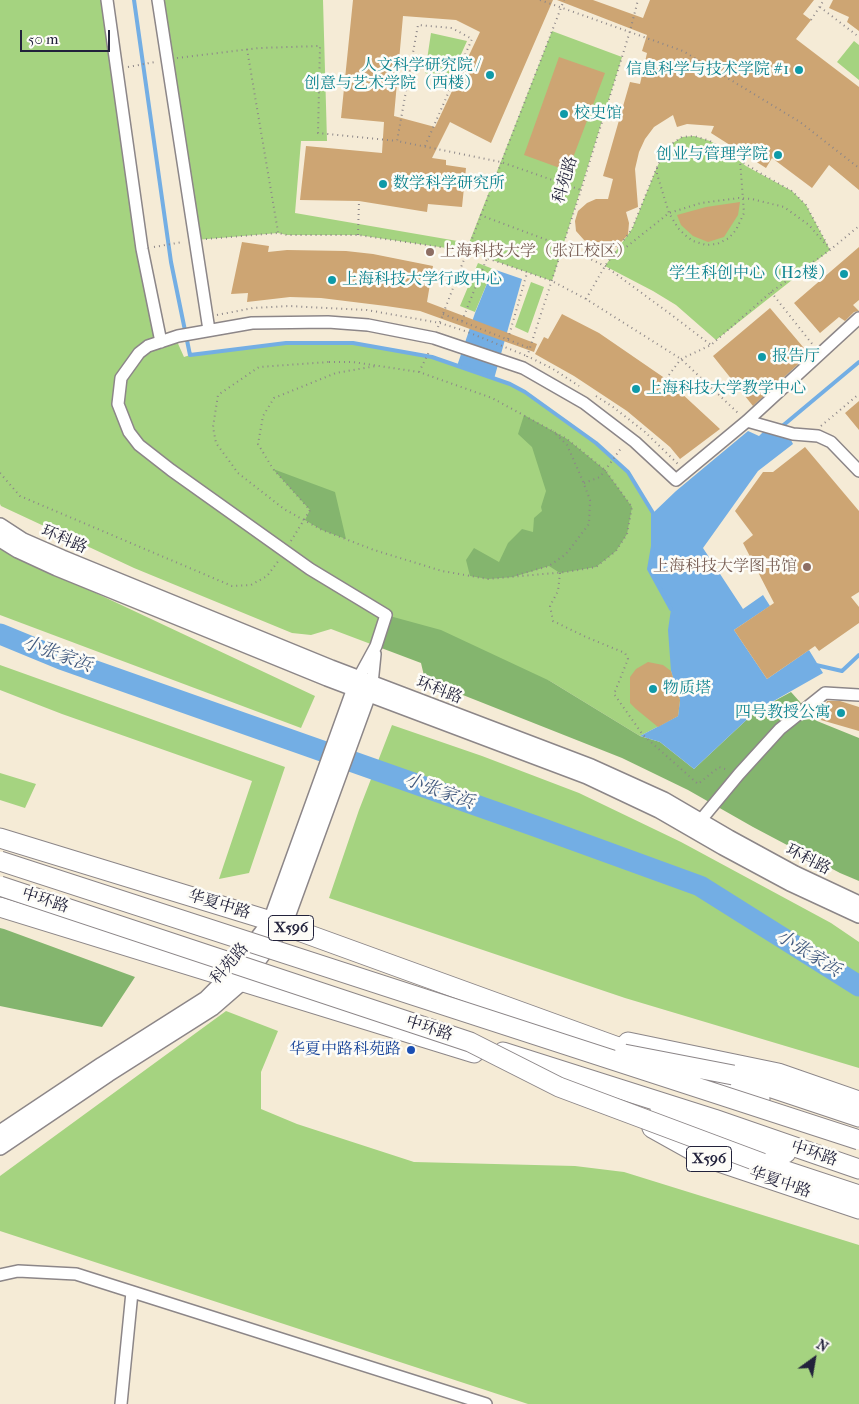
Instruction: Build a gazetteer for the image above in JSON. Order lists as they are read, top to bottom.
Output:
{
  "streets": {
    "main road": ["中环路", "华夏中路", "X596"],
    "street": ["科苑路", "环科路"]
  },
  "crossings": [
    ["科苑路", "环科路"],
    ["科苑路", "华夏中路"]
  ],
  "water": ["小张家浜"],
  "places": [
    "信息科学与技术学院 #1",
    "人文科学研究院 / 创意与艺术学院（西楼）",
    "校史馆",
    "创业与管理学院",
    "数学科学研究所",
    "上海科技大学（张江校区）",
    "学生科创中心（H2楼）",
    "上海科技大学行政中心",
    "报告厅",
    "上海科技大学教学中心",
    "上海科技大学图书馆",
    "物质塔",
    "四号教授公寓",
    "华夏中路科苑路"
  ],
  "scale_bar": "50 m",
  "north": "top right"
}
